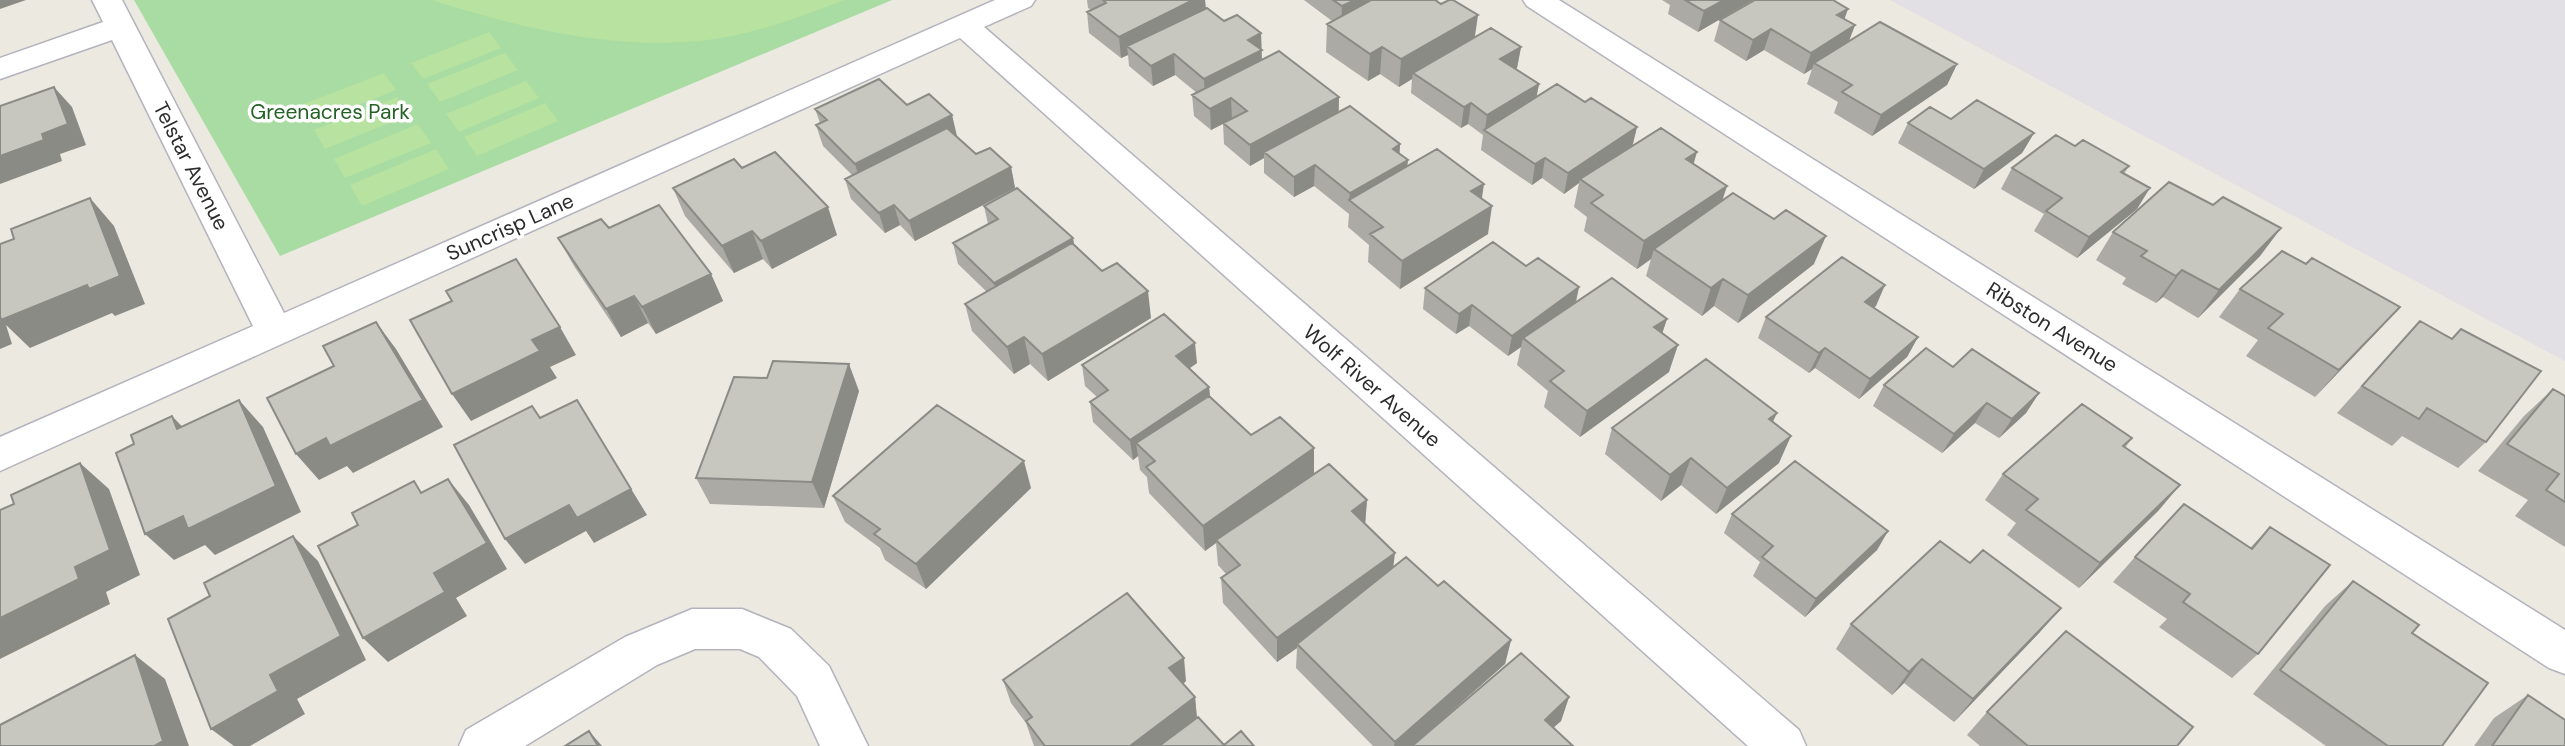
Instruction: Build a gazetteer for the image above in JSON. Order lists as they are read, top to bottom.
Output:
{
  "streets": {
    "street": [
      "Telstar Avenue",
      "Suncrisp Lane",
      "Ribston Avenue",
      "Wolf River Avenue"
    ]
  },
  "crossings": [
    ["Telstar Avenue", "Suncrisp Lane"],
    ["Suncrisp Lane", "Wolf River Avenue"]
  ],
  "parks": ["Greenacres Park"]
}
